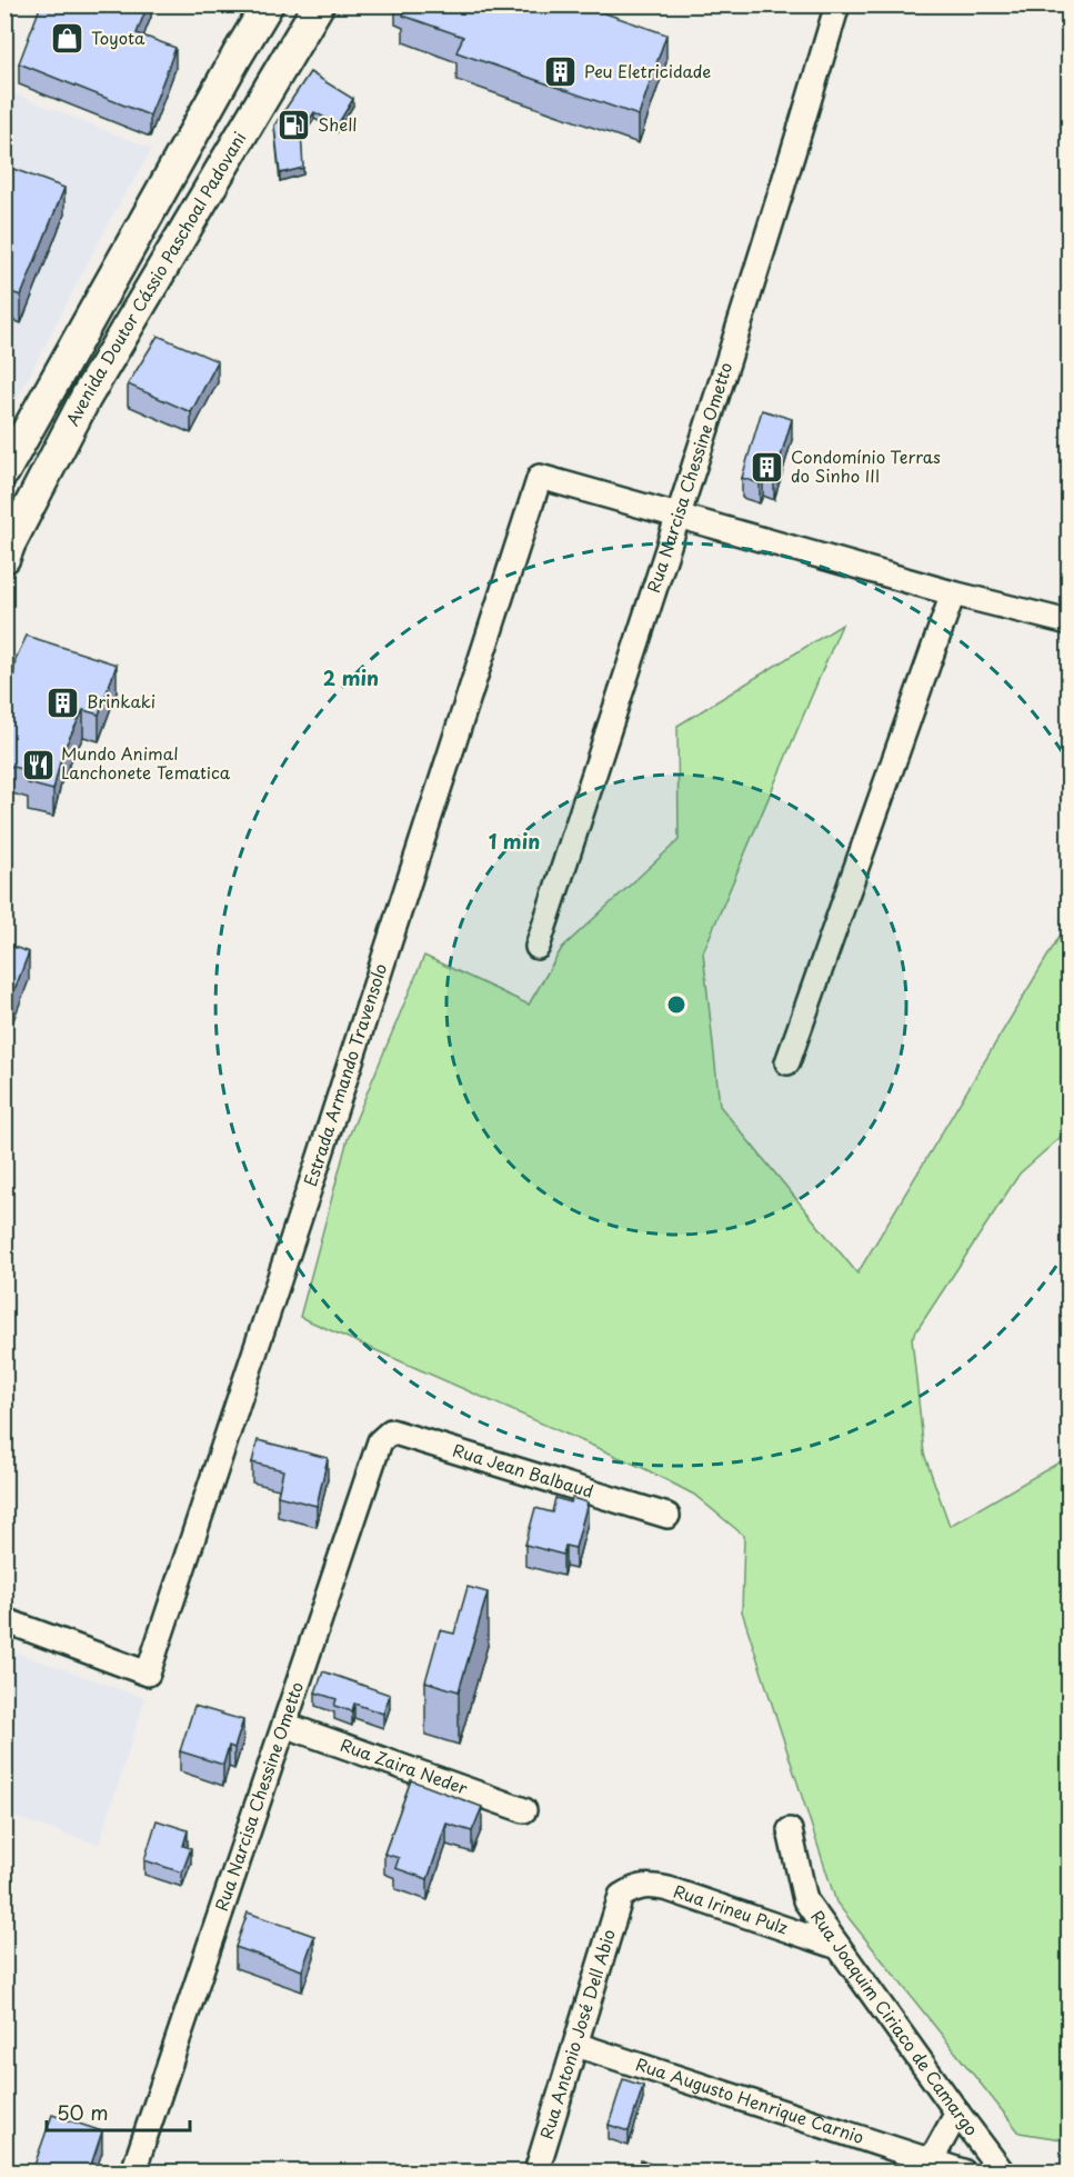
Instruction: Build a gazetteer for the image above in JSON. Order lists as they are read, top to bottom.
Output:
{
  "streets": {
    "main road": ["Avenida Doutor Cássio Paschoal Padovani"],
    "street": [
      "Rua Narcisa Chessine Ometto",
      "Estrada Armando Travensolo",
      "Rua Jean Balbaud",
      "Rua Zaira Neder",
      "Rua Irineu Pulz",
      "Rua Joaquim Ciriaco de Camargo",
      "Rua Antonio José Dell Abio",
      "Rua Augusto Henrique Carnio"
    ]
  },
  "crossings": [
    ["Rua Narcisa Chessine Ometto", "Estrada Armando Travensolo"],
    ["Rua Narcisa Chessine Ometto", "Rua Jean Balbaud"],
    ["Rua Narcisa Chessine Ometto", "Rua Zaira Neder"],
    ["Rua Irineu Pulz", "Rua Joaquim Ciriaco de Camargo"],
    ["Rua Irineu Pulz", "Rua Antonio José Dell Abio"],
    ["Rua Antonio José Dell Abio", "Rua Augusto Henrique Carnio"]
  ],
  "places": {
    "shop": ["Toyota"],
    "building": ["Peu Eletricidade", "Condomínio Terras do Sinho III", "Brinkaki"],
    "fuel station": ["Shell"],
    "restaurant": ["Mundo Animal Lanchonete Tematica"]
  },
  "scale_bar": "50 m",
  "rings": ["2 min", "1 min"]
}
